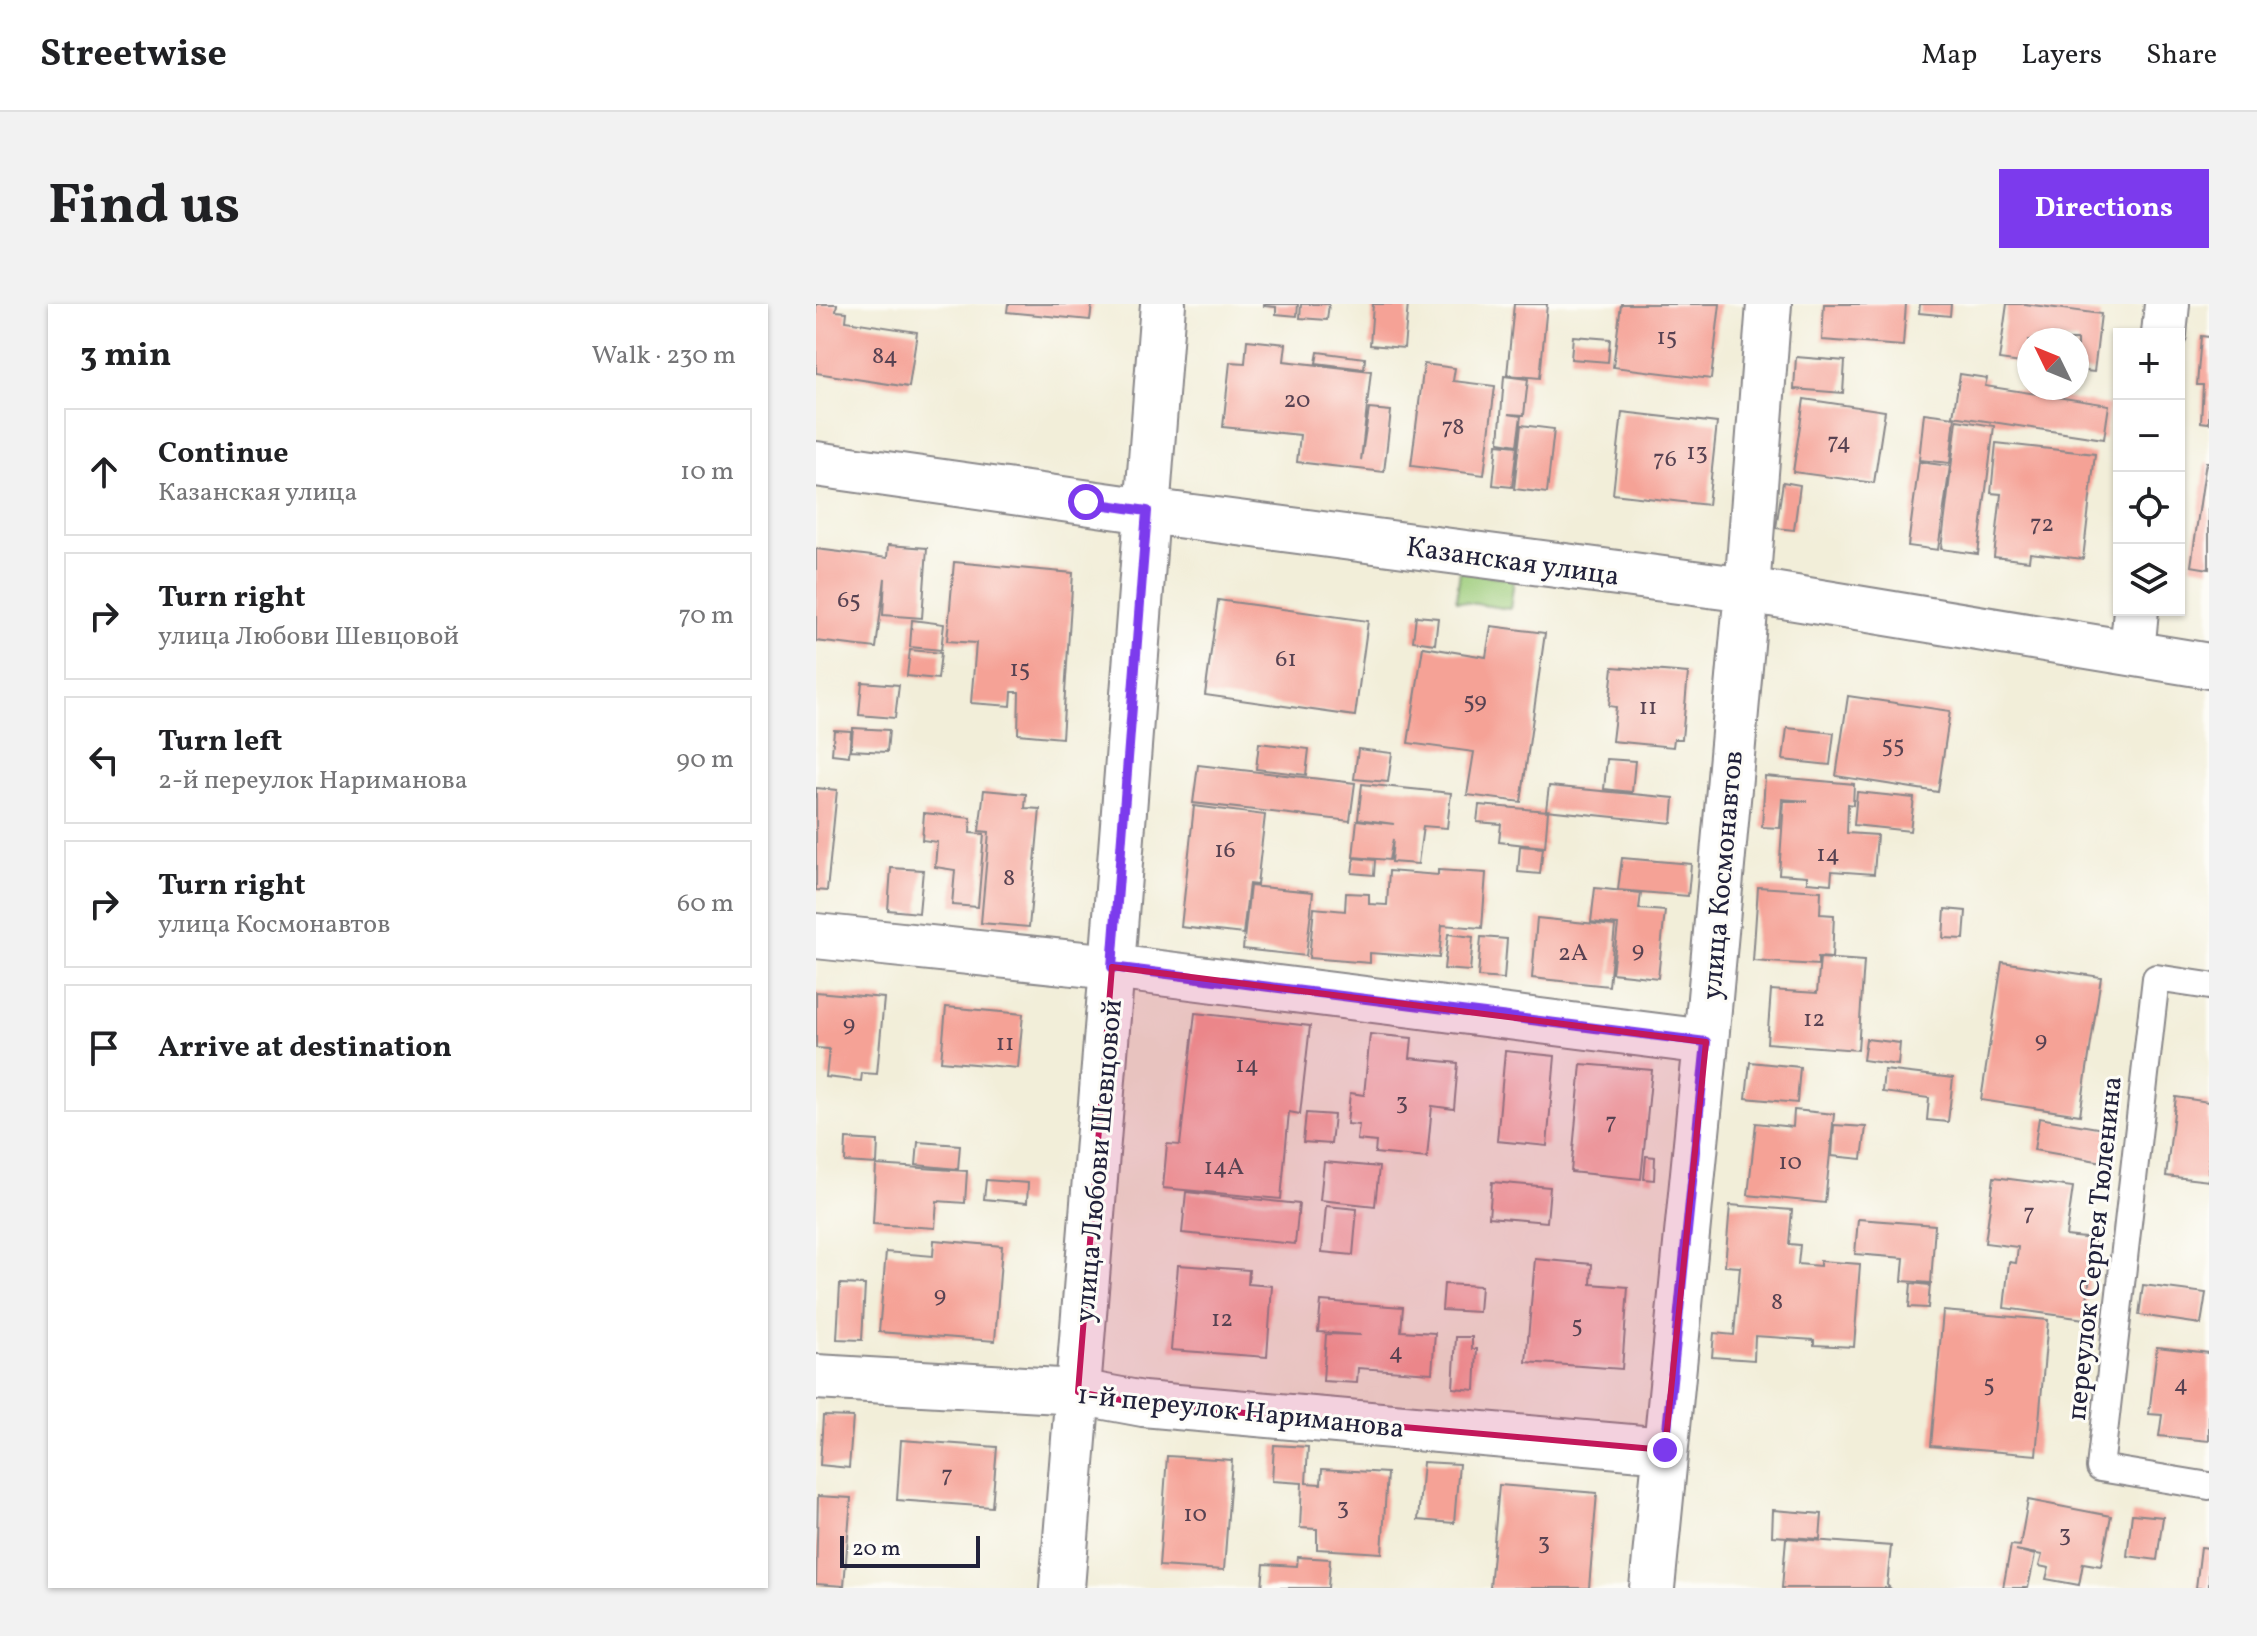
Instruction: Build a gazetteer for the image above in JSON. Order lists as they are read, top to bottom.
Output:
{
  "streets": {
    "street": [
      "Казанская улица",
      "улица Космонавтов",
      "улица Любови Шевцовой",
      "1-й переулок Нариманова"
    ],
    "lane": ["переулок Сергея Тюленина"]
  },
  "crossings": [
    ["Казанская улица", "улица Космонавтов"],
    ["Казанская улица", "улица Любови Шевцовой"],
    ["улица Космонавтов", "1-й переулок Нариманова"],
    ["улица Любови Шевцовой", "1-й переулок Нариманова"]
  ],
  "house_numbers": [
    "15",
    "84",
    "20",
    "78",
    "74",
    "13",
    "76",
    "72",
    "65",
    "61",
    "15",
    "59",
    "11",
    "55",
    "16",
    "14",
    "8",
    "9",
    "2А",
    "12",
    "9",
    "9",
    "11",
    "14",
    "3",
    "7",
    "10",
    "14А",
    "7",
    "9",
    "8",
    "12",
    "5",
    "4",
    "5",
    "4",
    "7",
    "3",
    "10",
    "3",
    "3"
  ],
  "scale_bar": "20 m",
  "north": "top left",
  "page": {
    "header": "Streetwise",
    "nav": ["Map", "Layers", "Share"],
    "title": "Find us",
    "buttons": "Directions",
    "heading": ["3 min", "Walk · 230 m"],
    "map_buttons": ["+", "−"],
    "list": [
      ["Continue", "Казанская улица", "10 m"],
      ["Turn right", "улица Любови Шевцовой", "70 m"],
      ["Turn left", "2-й переулок Нариманова", "90 m"],
      ["Turn right", "улица Космонавтов", "60 m"],
      "Arrive at destination"
    ],
    "scale": "20 m"
  }
}
